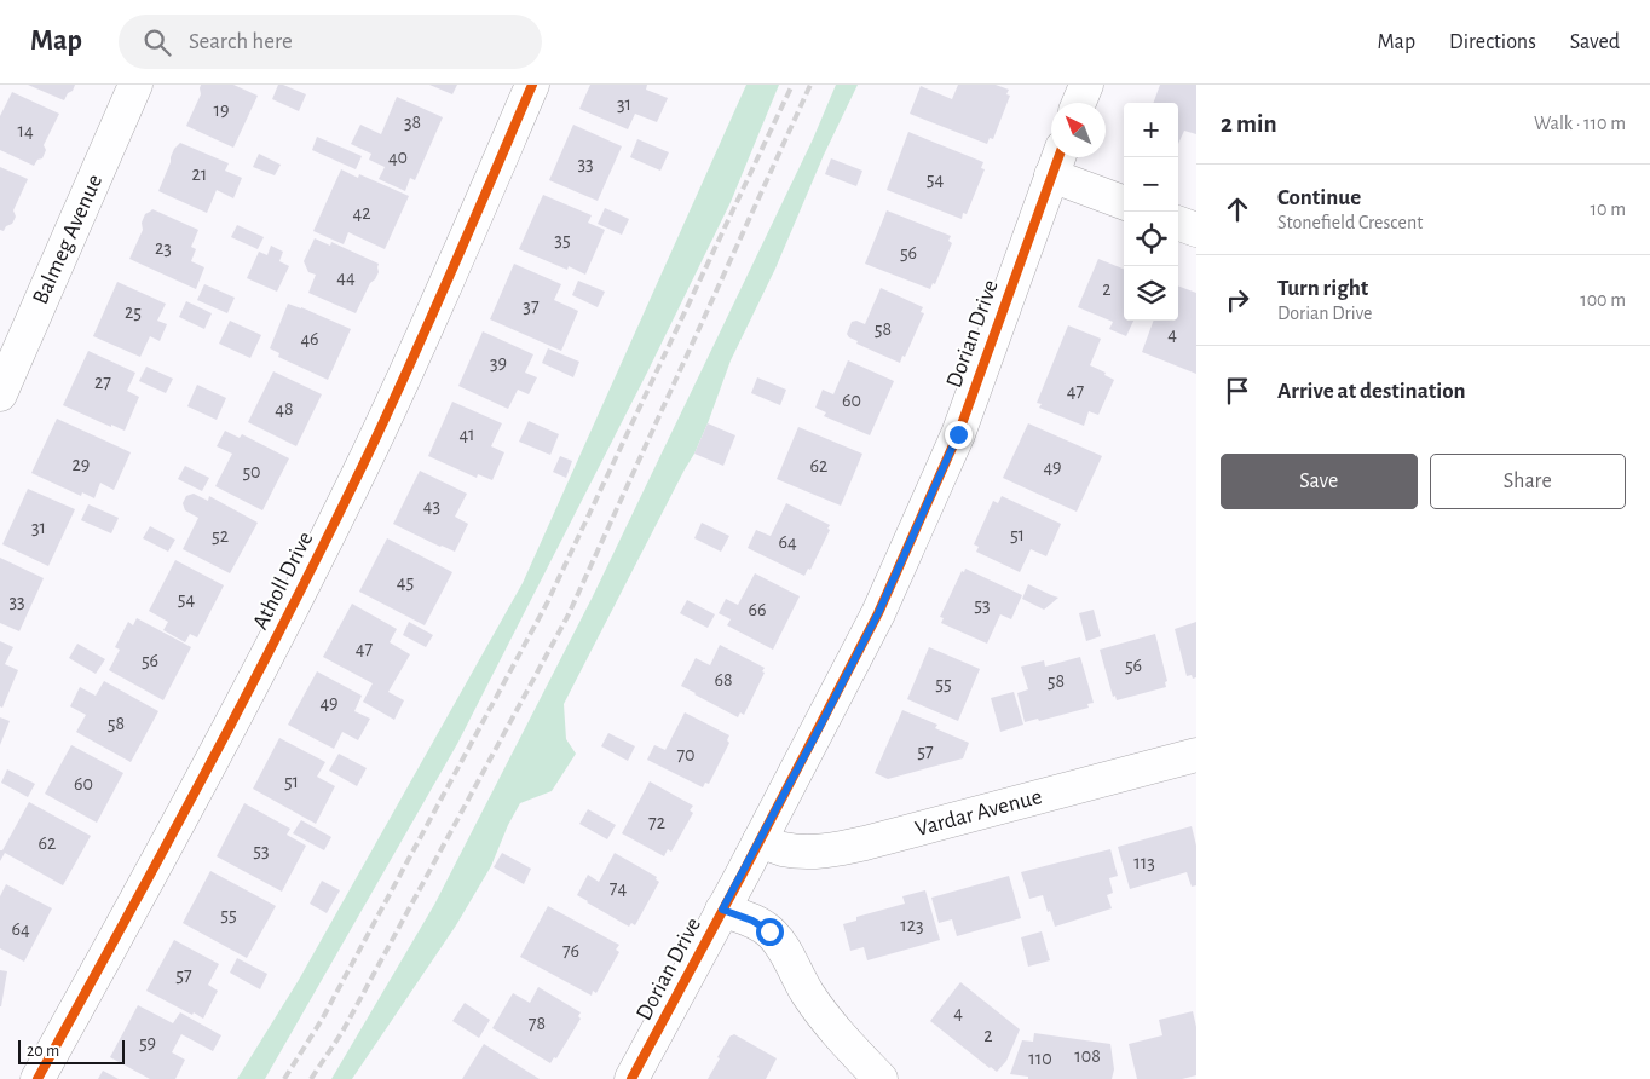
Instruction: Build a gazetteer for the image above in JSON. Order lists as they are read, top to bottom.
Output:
{
  "streets": {
    "street": [
      "Balmeg Avenue",
      "Dorian Drive",
      "Atholl Drive",
      "Vardar Avenue"
    ]
  },
  "crossings": [
    ["Dorian Drive", "Vardar Avenue"]
  ],
  "house_numbers": [
    "31",
    "19",
    "38",
    "14",
    "40",
    "33",
    "21",
    "54",
    "42",
    "35",
    "23",
    "56",
    "44",
    "2",
    "37",
    "25",
    "58",
    "4",
    "46",
    "39",
    "27",
    "47",
    "60",
    "48",
    "41",
    "29",
    "62",
    "49",
    "50",
    "43",
    "31",
    "51",
    "52",
    "64",
    "45",
    "54",
    "33",
    "53",
    "66",
    "47",
    "56",
    "56",
    "68",
    "58",
    "55",
    "49",
    "58",
    "57",
    "70",
    "51",
    "60",
    "72",
    "62",
    "53",
    "113",
    "74",
    "55",
    "123",
    "64",
    "76",
    "57",
    "4",
    "78",
    "2",
    "59",
    "108",
    "110"
  ],
  "scale_bar": "20 m",
  "north": "top left",
  "page": {
    "header": "Map",
    "search": "Search here",
    "nav": ["Map", "Directions", "Saved"],
    "heading": ["2 min", "Walk · 110 m"],
    "map_buttons": ["+", "−"],
    "list": [
      ["Continue", "Stonefield Crescent", "10 m"],
      ["Turn right", "Dorian Drive", "100 m"],
      "Arrive at destination"
    ],
    "buttons": ["Save", "Share"],
    "scale": "20 m"
  }
}
